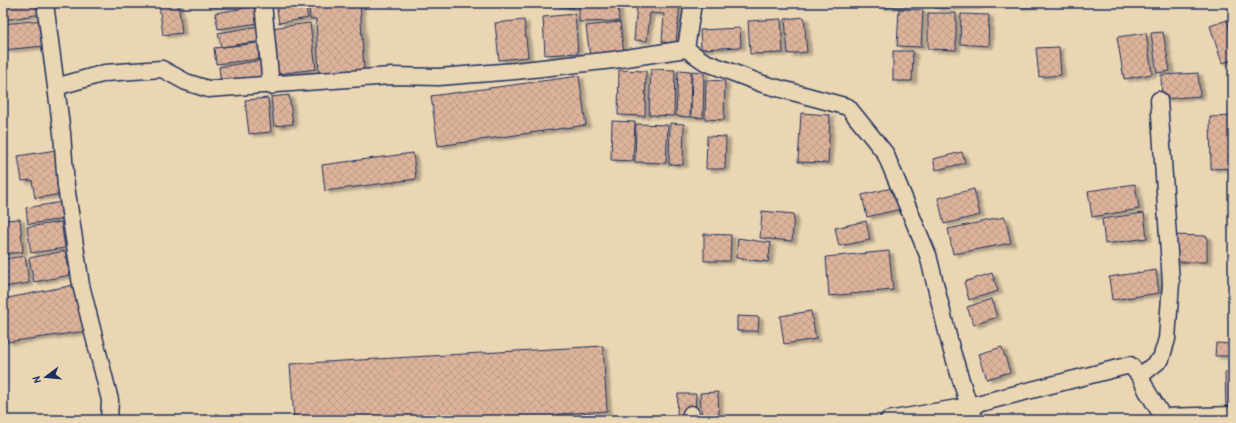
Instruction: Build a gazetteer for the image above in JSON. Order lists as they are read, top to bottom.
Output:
{
  "north": "left"
}
